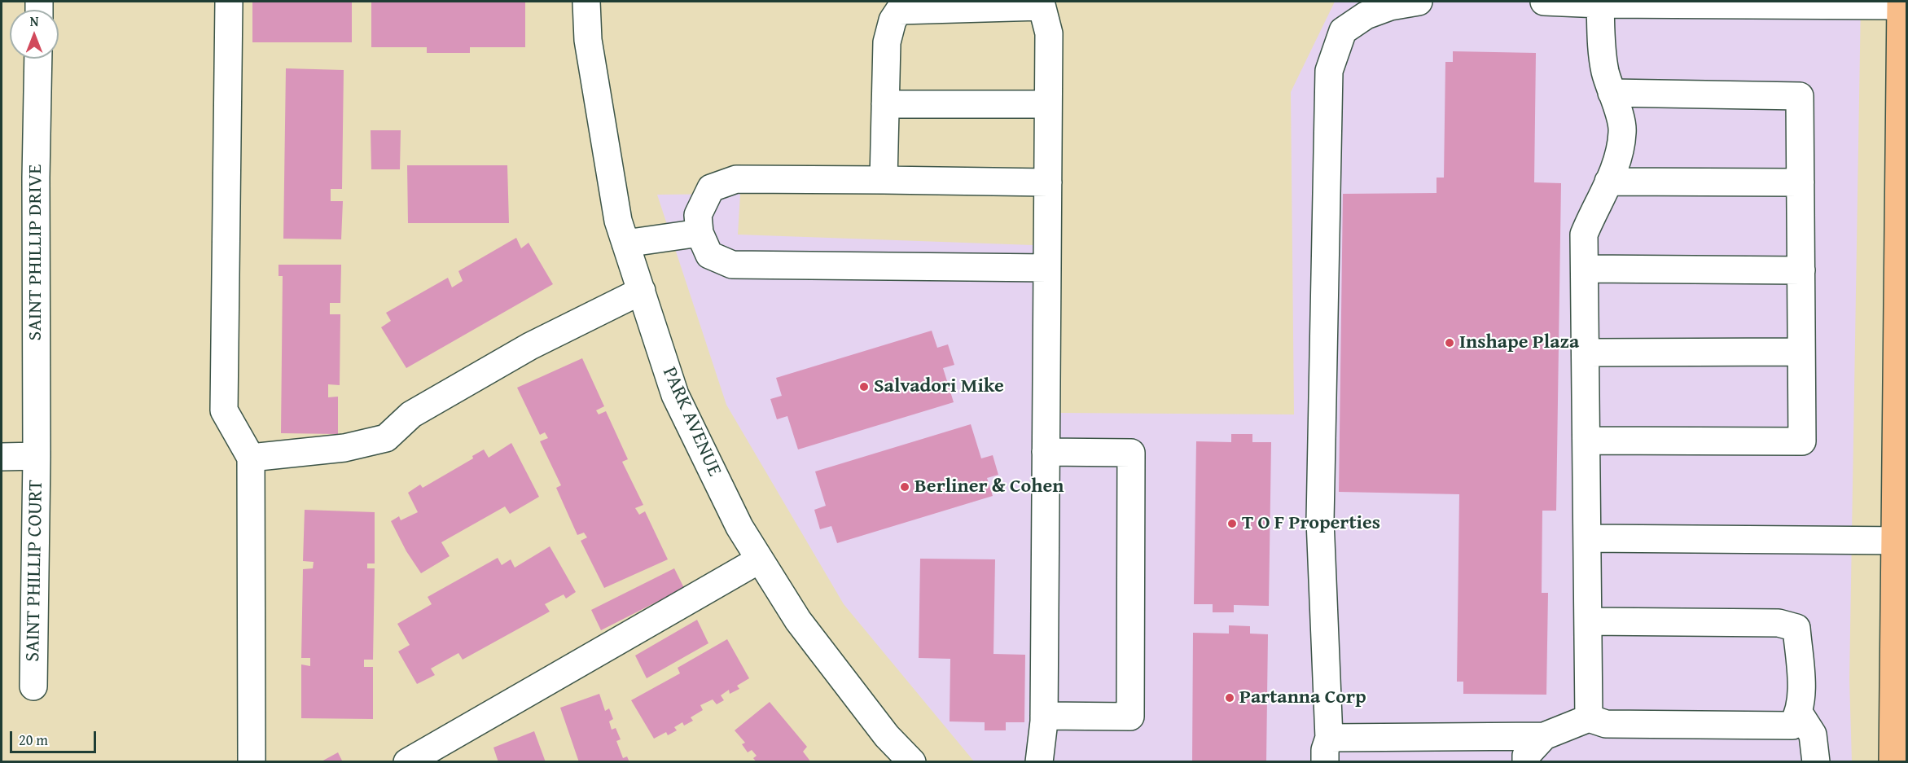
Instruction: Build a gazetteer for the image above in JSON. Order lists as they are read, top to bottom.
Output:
{
  "streets": {
    "street": ["SAINT PHILLIP DRIVE", "PARK AVENUE", "SAINT PHILLIP COURT"]
  },
  "crossings": [
    ["SAINT PHILLIP DRIVE", "SAINT PHILLIP COURT"]
  ],
  "places": [
    "Inshape Plaza",
    "Salvadori Mike",
    "Berliner & Cohen",
    "T O F Properties",
    "Partanna Corp"
  ],
  "scale_bar": "20 m",
  "north": "top"
}
